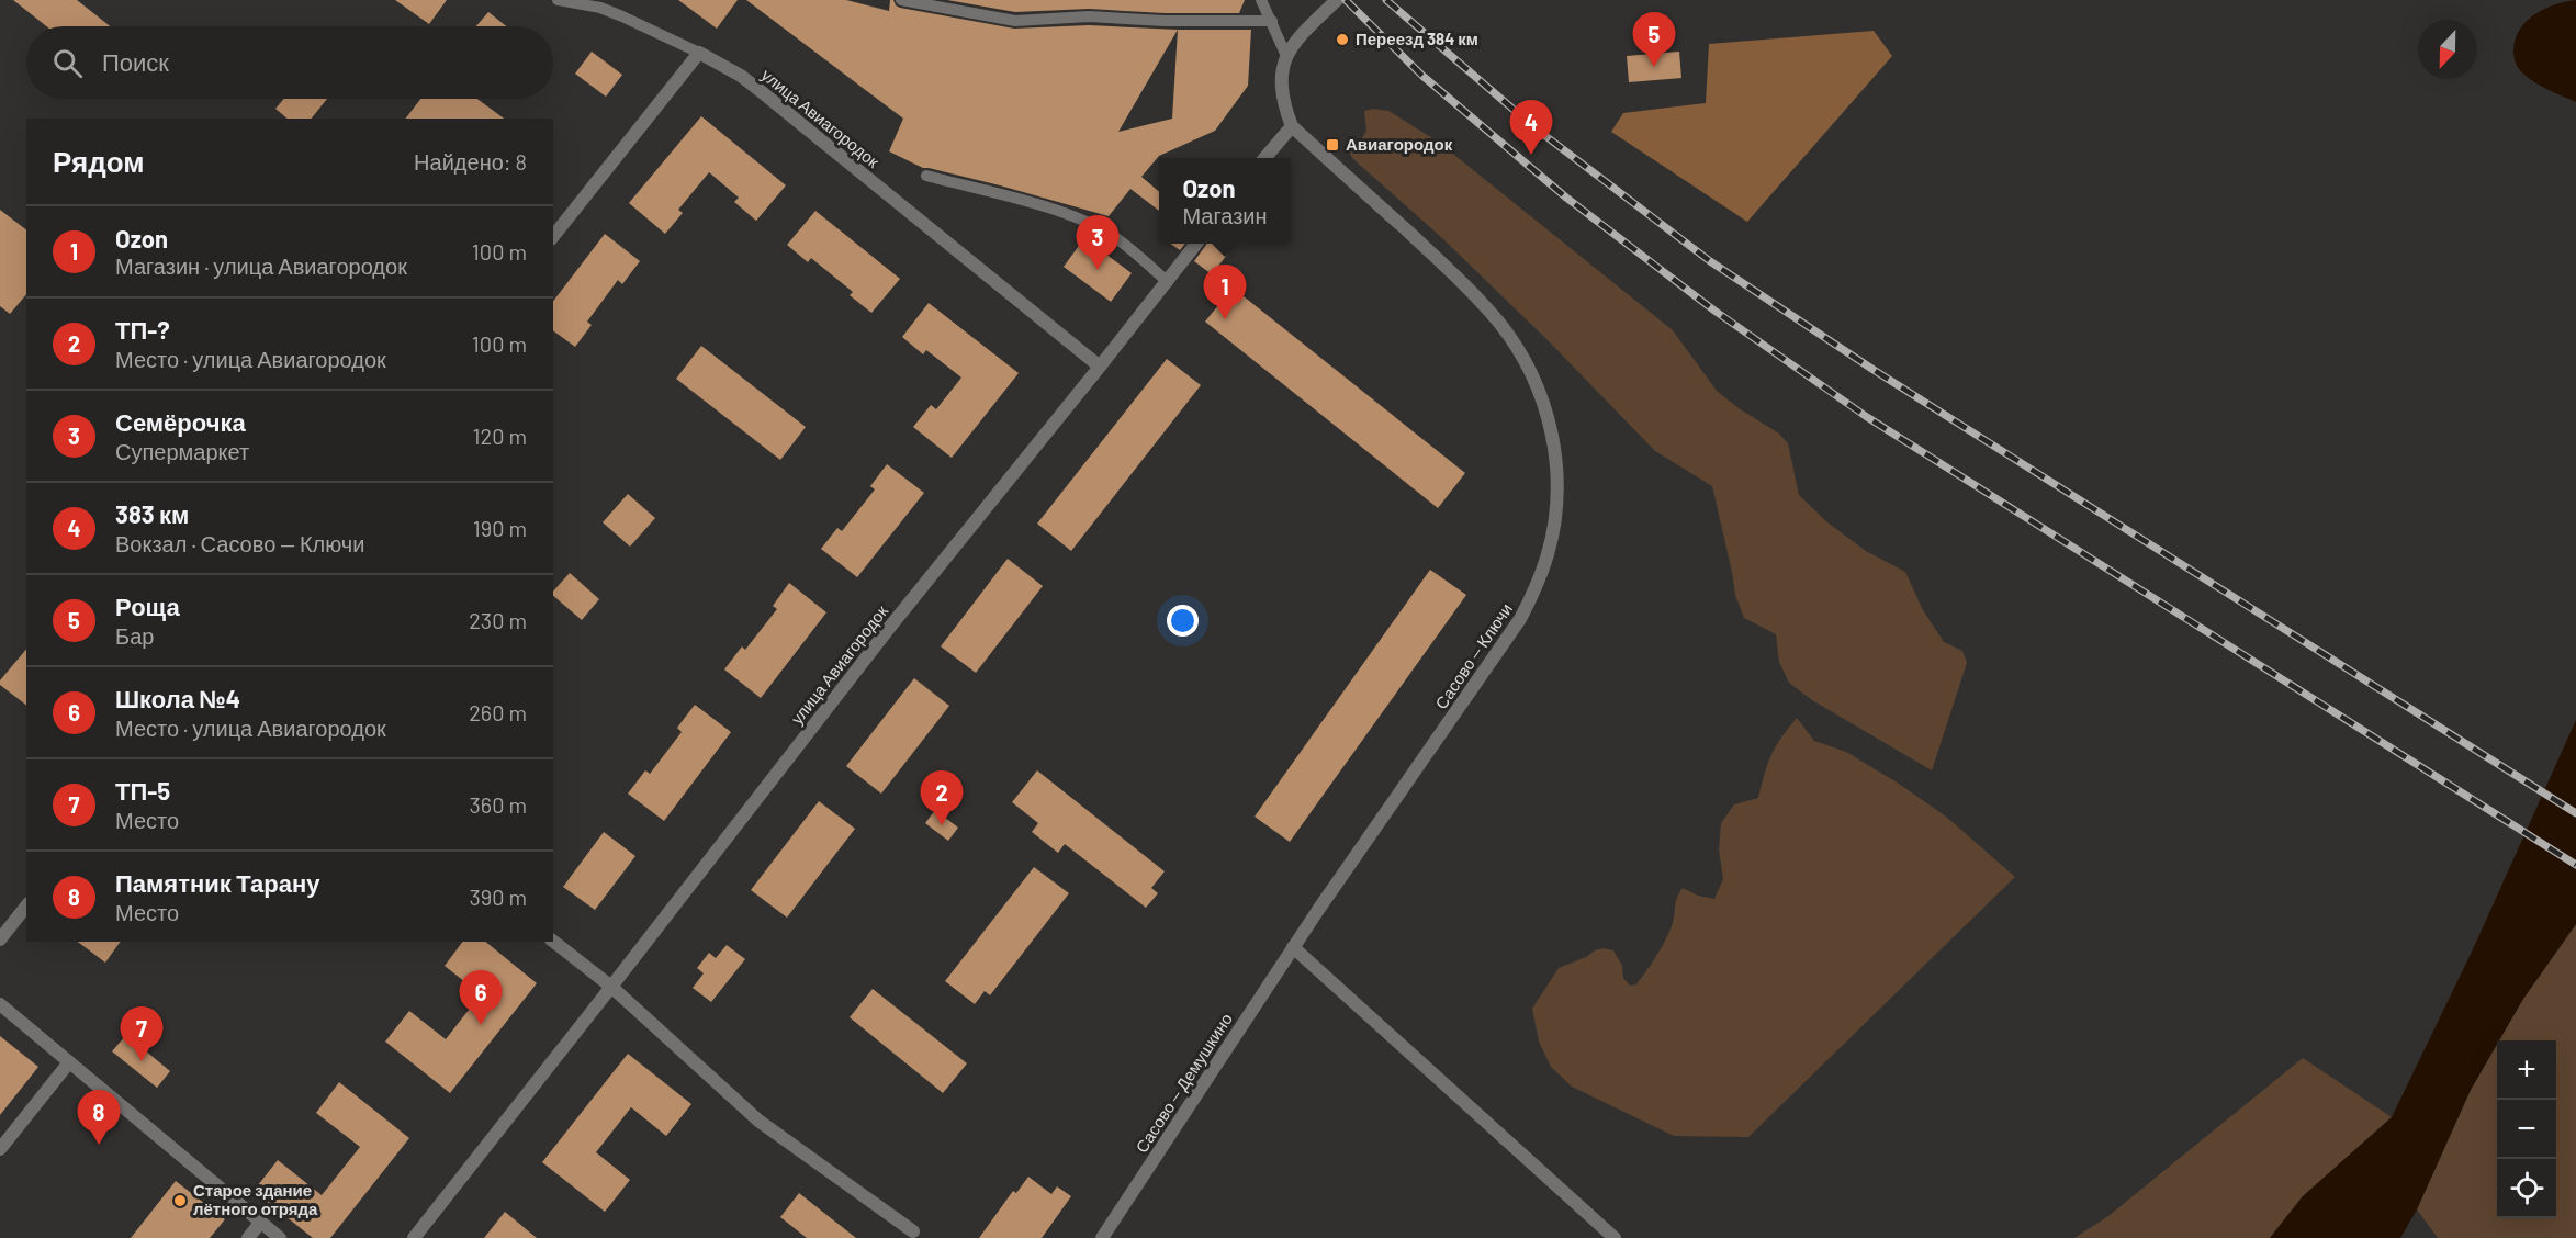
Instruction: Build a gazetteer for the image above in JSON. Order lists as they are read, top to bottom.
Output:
{
  "streets": {
    "street": ["улица Авиагородок", "Сасово — Ключи", "Сасово — Демушкино"]
  },
  "crossings": [
    ["Сасово — Ключи", "Сасово — Демушкино"]
  ],
  "places": {
    "other": ["Переезд 384 км", "Старое здание лётного отряда"],
    "transit": ["Авиагородок"]
  },
  "north": "bottom",
  "page": {
    "pins": [
      "5",
      "4",
      "3",
      "1",
      "2",
      "6",
      "7",
      "8"
    ],
    "search": "Поиск",
    "heading": ["Рядом", "Найдено: 8"],
    "popup": ["Ozon", "Магазин"],
    "list": [
      {
        "mark": "1",
        "name": "Ozon",
        "note": "Магазин · улица Авиагородок",
        "value": "100 m"
      },
      {
        "mark": "2",
        "name": "ТП-?",
        "note": "Место · улица Авиагородок",
        "value": "100 m"
      },
      {
        "mark": "3",
        "name": "Семёрочка",
        "note": "Супермаркет",
        "value": "120 m"
      },
      {
        "mark": "4",
        "name": "383 км",
        "note": "Вокзал · Сасово — Ключи",
        "value": "190 m"
      },
      {
        "mark": "5",
        "name": "Роща",
        "note": "Бар",
        "value": "230 m"
      },
      {
        "mark": "6",
        "name": "Школа №4",
        "note": "Место · улица Авиагородок",
        "value": "260 m"
      },
      {
        "mark": "7",
        "name": "ТП-5",
        "note": "Место",
        "value": "360 m"
      },
      {
        "mark": "8",
        "name": "Памятник Тарану",
        "note": "Место",
        "value": "390 m"
      }
    ],
    "map_buttons": ["+", "−"]
  }
}
